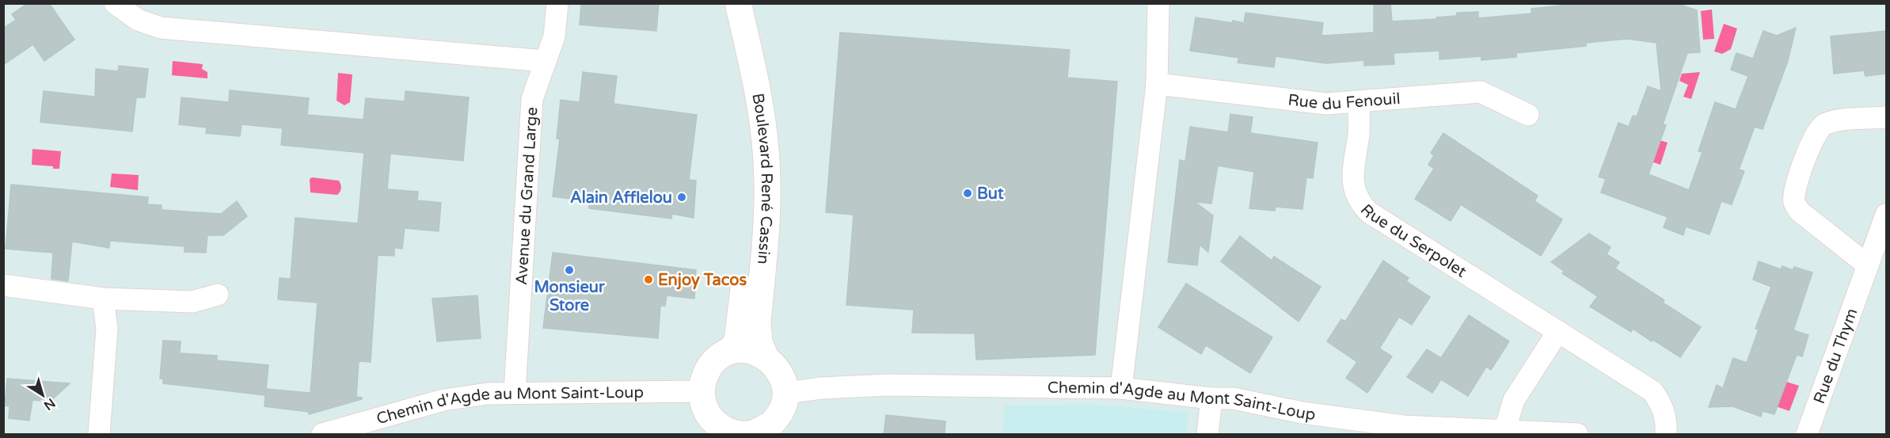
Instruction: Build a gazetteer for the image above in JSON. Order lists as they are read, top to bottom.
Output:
{
  "streets": {
    "street": [
      "Rue du Fenouil",
      "Boulevard René Cassin",
      "Avenue du Grand Large",
      "Rue du Serpolet",
      "Rue du Thym",
      "Chemin d'Agde au Mont Saint-Loup"
    ]
  },
  "crossings": [
    ["Rue du Fenouil", "Rue du Serpolet"],
    ["Boulevard René Cassin", "Chemin d'Agde au Mont Saint-Loup"],
    ["Avenue du Grand Large", "Chemin d'Agde au Mont Saint-Loup"]
  ],
  "places": [
    "But",
    "Alain Afflelou",
    "Monsieur Store",
    "Enjoy Tacos"
  ],
  "north": "bottom right"
}
